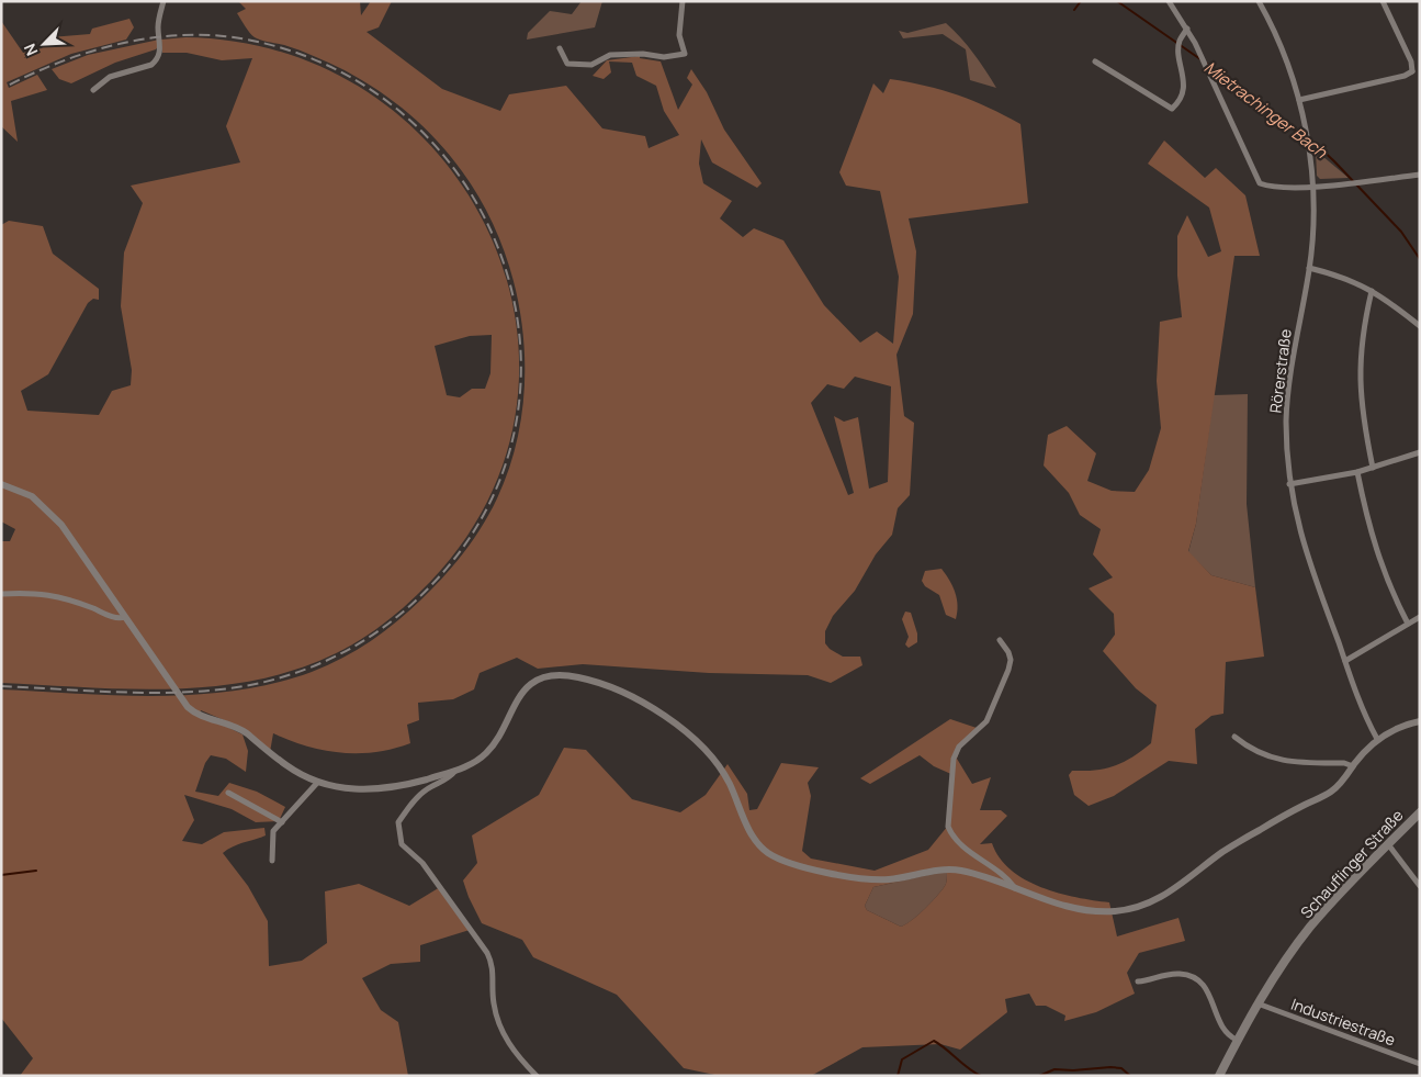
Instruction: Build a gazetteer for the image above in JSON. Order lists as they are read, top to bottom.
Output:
{
  "streets": {
    "main road": ["Schauflinger Straße"],
    "street": ["Rörerstraße", "Industriestraße"]
  },
  "crossings": [
    ["Schauflinger Straße", "Industriestraße"]
  ],
  "water": ["Mietrachinger Bach"],
  "north": "bottom left"
}
